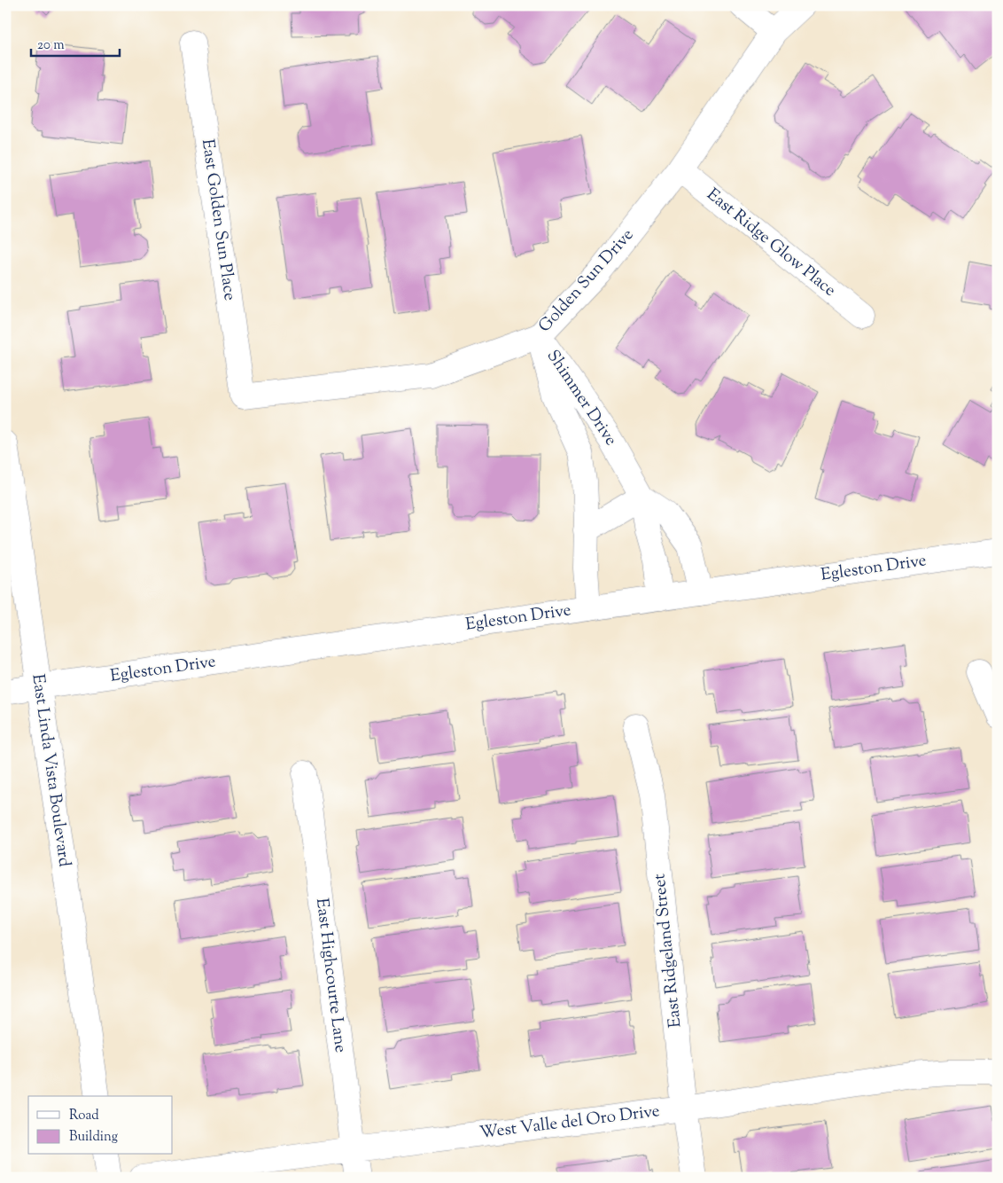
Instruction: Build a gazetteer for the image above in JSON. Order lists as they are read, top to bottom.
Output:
{
  "streets": {
    "street": [
      "East Golden Sun Place",
      "East Ridge Glow Place",
      "Golden Sun Drive",
      "Shimmer Drive",
      "Egleston Drive",
      "East Linda Vista Boulevard",
      "East Ridgeland Street",
      "East Highcourte Lane",
      "West Valle del Oro Drive"
    ]
  },
  "crossings": [
    ["East Golden Sun Place", "Golden Sun Drive"],
    ["East Ridge Glow Place", "Golden Sun Drive"],
    ["Golden Sun Drive", "Shimmer Drive"],
    ["Shimmer Drive", "Egleston Drive"],
    ["Egleston Drive", "East Linda Vista Boulevard"],
    ["East Ridgeland Street", "West Valle del Oro Drive"],
    ["East Highcourte Lane", "West Valle del Oro Drive"]
  ],
  "legend": ["Road", "Building"],
  "scale_bar": "20 m"
}
